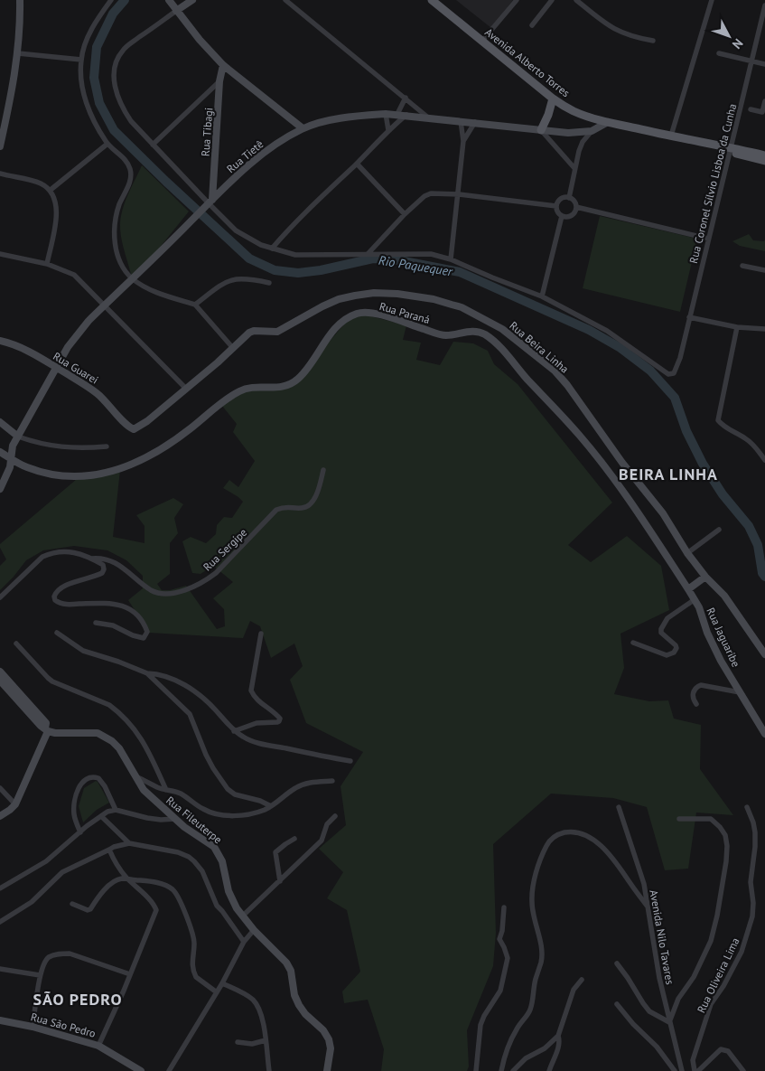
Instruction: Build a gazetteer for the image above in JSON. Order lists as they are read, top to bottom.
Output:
{
  "streets": {
    "main road": ["Avenida Alberto Torres"],
    "street": [
      "Rua Tibagi",
      "Rua Tietê",
      "Rua Coronel Sílvio Lisboa da Cunha",
      "Rua Paraná",
      "Rua Beira Linha",
      "Rua Guarei",
      "Rua Sergipe",
      "Rua Jaguaribe",
      "Rua Fileuterpe",
      "Avenida Nilo Tavares",
      "Rua Oliveira Lima",
      "Rua São Pedro"
    ]
  },
  "crossings": [
    ["Avenida Alberto Torres", "Rua Tietê"],
    ["Avenida Alberto Torres", "Rua Coronel Sílvio Lisboa da Cunha"],
    ["Rua Tibagi", "Rua Tietê"],
    ["Rua Tietê", "Rua Paraná"],
    ["Rua Tietê", "Rua Guarei"],
    ["Rua Paraná", "Rua Jaguaribe"],
    ["Rua Beira Linha", "Rua Guarei"]
  ],
  "districts": ["BEIRA LINHA", "SÃO PEDRO"],
  "water": ["Rio Paquequer"],
  "north": "bottom right"
}
